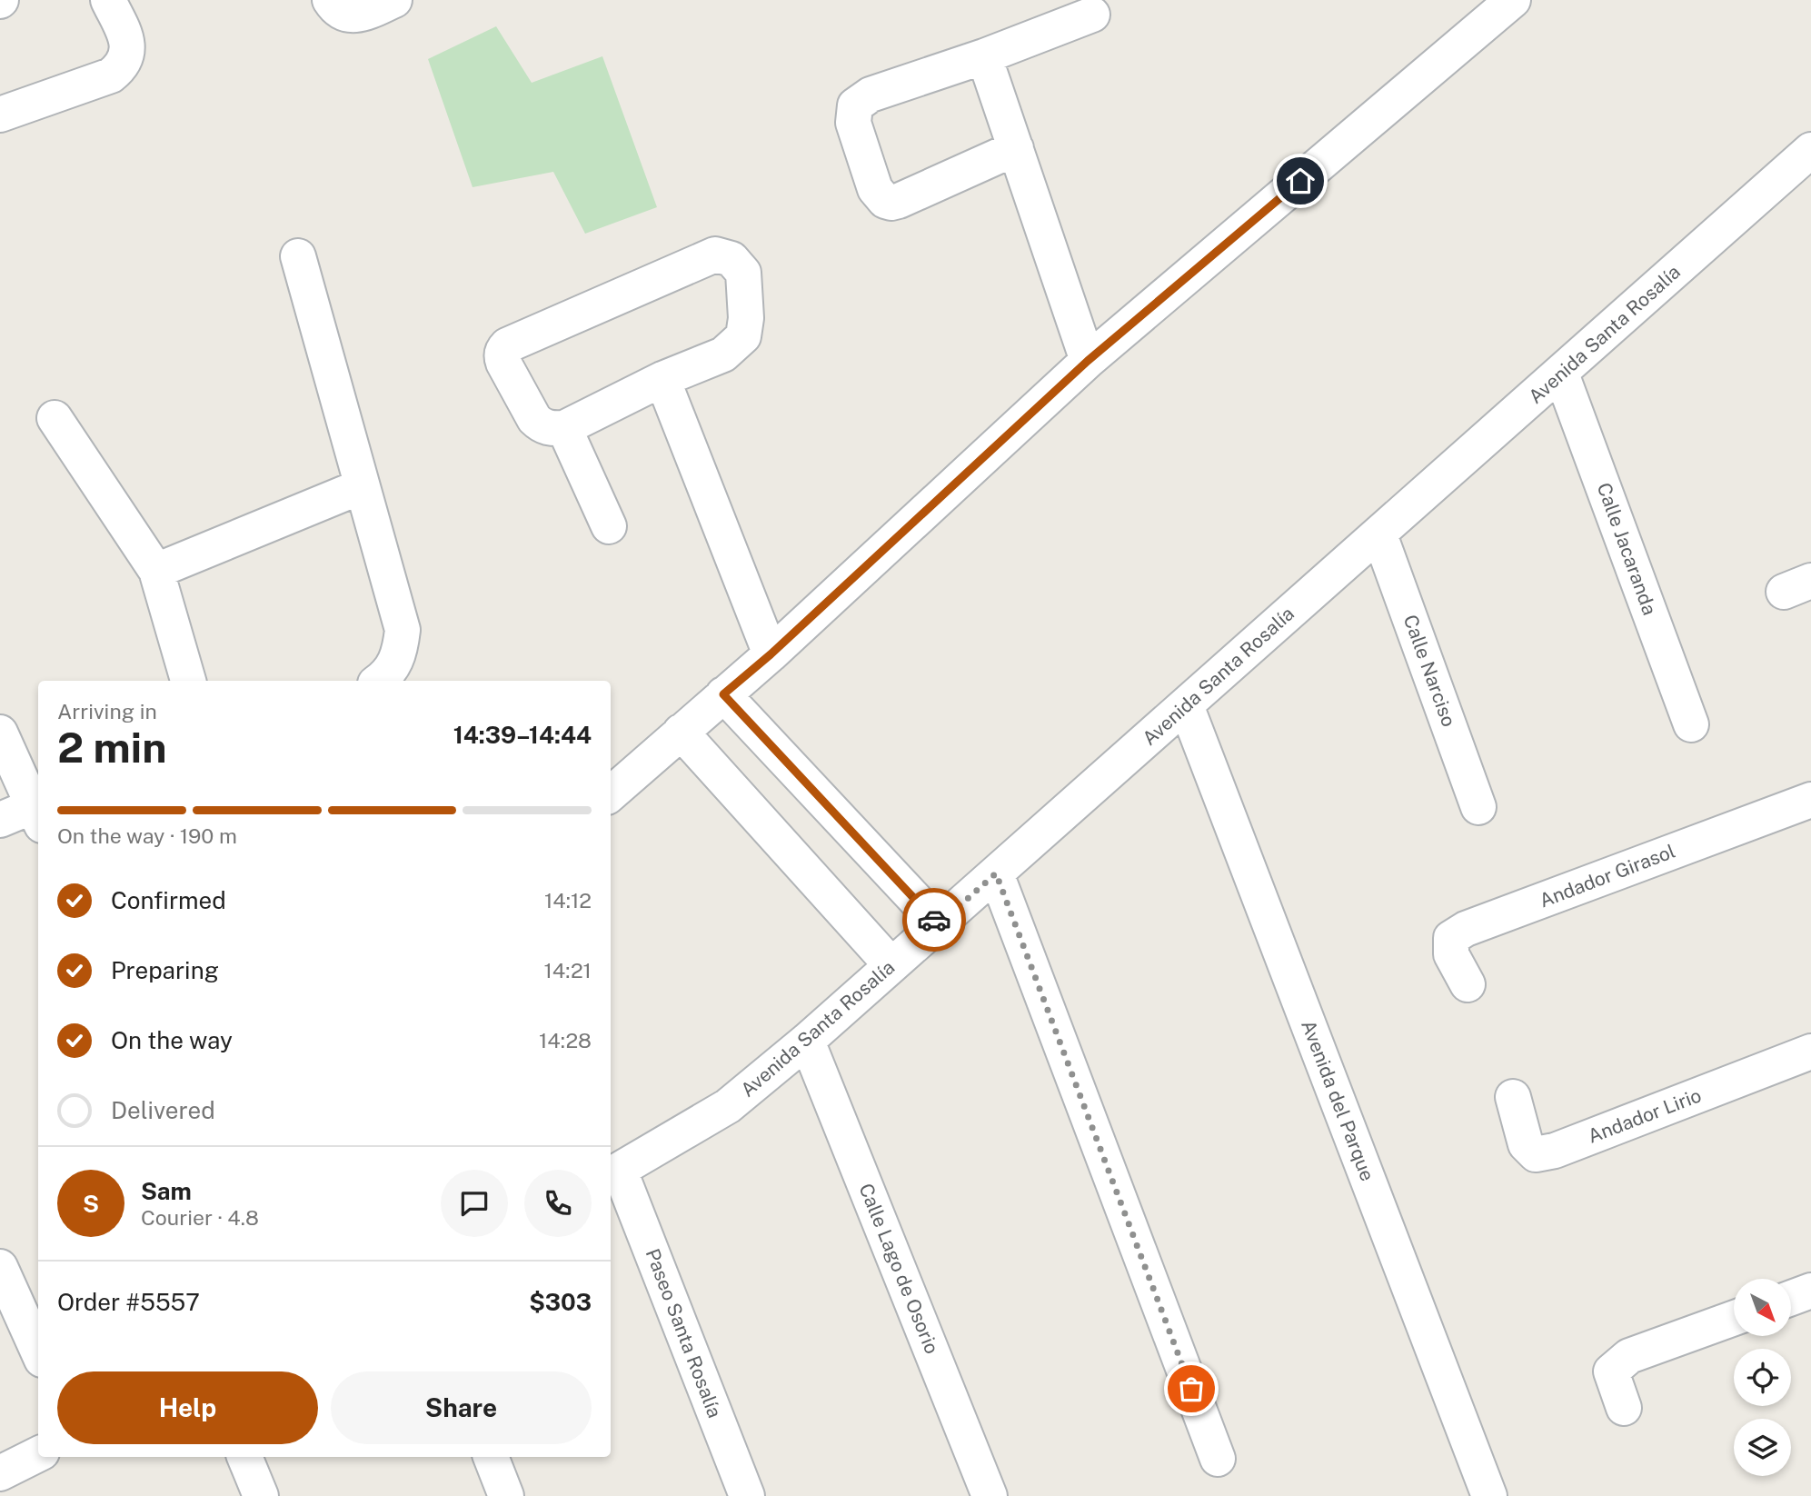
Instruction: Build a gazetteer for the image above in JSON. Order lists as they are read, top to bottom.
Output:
{
  "streets": {
    "street": [
      "Avenida Santa Rosalía",
      "Calle Jacaranda",
      "Calle Narciso",
      "Andador Girasol",
      "Avenida del Parque",
      "Andador Lirio",
      "Calle Lago de Osorio",
      "Paseo Santa Rosalía"
    ]
  },
  "crossings": [
    ["Avenida Santa Rosalía", "Calle Jacaranda"],
    ["Avenida Santa Rosalía", "Calle Narciso"],
    ["Avenida Santa Rosalía", "Avenida del Parque"],
    ["Avenida Santa Rosalía", "Calle Lago de Osorio"],
    ["Avenida Santa Rosalía", "Paseo Santa Rosalía"]
  ],
  "north": "bottom right",
  "page": {
    "heading": ["2 min", "Arriving in", "14:39–14:44"],
    "panel": [
      "Sam",
      "Courier · 4.8",
      "Order #5557",
      "$303"
    ],
    "bar": "On the way · 190 m",
    "list": [
      ["Confirmed", "14:12"],
      ["Preparing", "14:21"],
      ["On the way", "14:28"],
      "Delivered"
    ],
    "round": "S",
    "buttons": ["Help", "Share"]
  }
}
